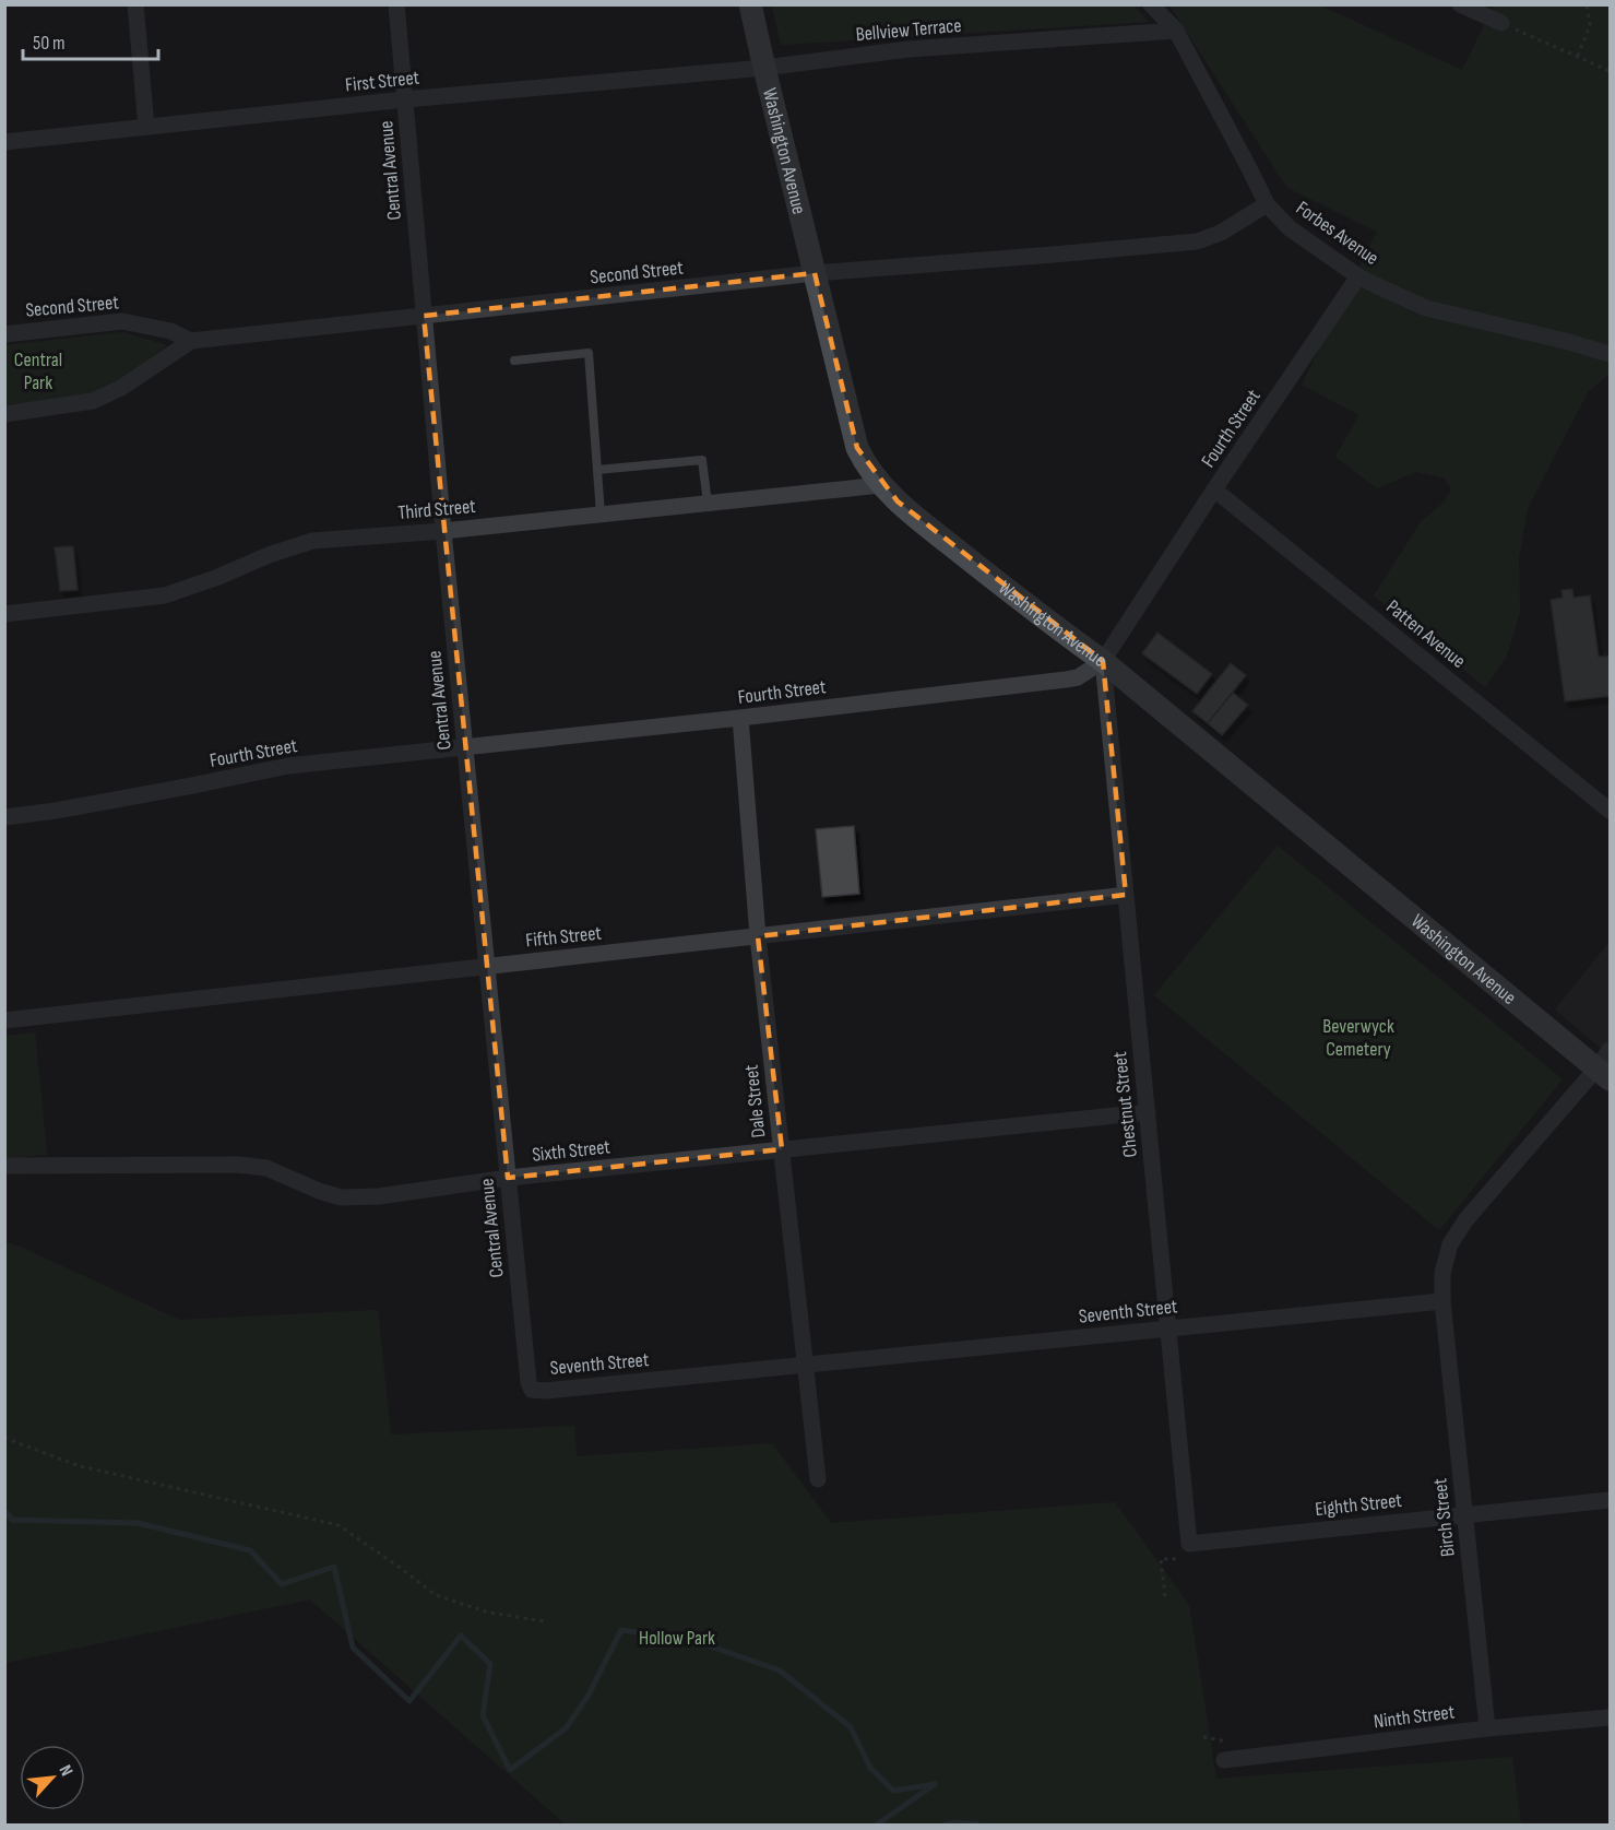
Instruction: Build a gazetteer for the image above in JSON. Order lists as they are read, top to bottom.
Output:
{
  "streets": {
    "street": [
      "Bellview Terrace",
      "First Street",
      "Washington Avenue",
      "Central Avenue",
      "Forbes Avenue",
      "Second Street",
      "Fourth Street",
      "Third Street",
      "Patten Avenue",
      "Fifth Street",
      "Dale Street",
      "Chestnut Street",
      "Sixth Street",
      "Seventh Street",
      "Eighth Street",
      "Birch Street",
      "Ninth Street"
    ]
  },
  "crossings": [
    ["Bellview Terrace", "First Street"],
    ["Bellview Terrace", "Washington Avenue"],
    ["Bellview Terrace", "Forbes Avenue"],
    ["First Street", "Washington Avenue"],
    ["First Street", "Central Avenue"],
    ["Washington Avenue", "Second Street"],
    ["Washington Avenue", "Fourth Street"],
    ["Washington Avenue", "Third Street"],
    ["Washington Avenue", "Chestnut Street"],
    ["Central Avenue", "Second Street"],
    ["Central Avenue", "Fourth Street"],
    ["Central Avenue", "Third Street"],
    ["Central Avenue", "Fifth Street"],
    ["Central Avenue", "Sixth Street"],
    ["Central Avenue", "Seventh Street"],
    ["Forbes Avenue", "Second Street"],
    ["Forbes Avenue", "Fourth Street"],
    ["Fourth Street", "Patten Avenue"],
    ["Fourth Street", "Dale Street"],
    ["Fourth Street", "Chestnut Street"],
    ["Fifth Street", "Dale Street"],
    ["Fifth Street", "Chestnut Street"],
    ["Dale Street", "Sixth Street"],
    ["Dale Street", "Seventh Street"],
    ["Chestnut Street", "Sixth Street"],
    ["Chestnut Street", "Seventh Street"],
    ["Chestnut Street", "Eighth Street"],
    ["Seventh Street", "Birch Street"],
    ["Eighth Street", "Birch Street"],
    ["Birch Street", "Ninth Street"]
  ],
  "parks": ["Central Park", "Beverwyck Cemetery", "Hollow Park"],
  "scale_bar": "50 m",
  "north": "top right"
}
